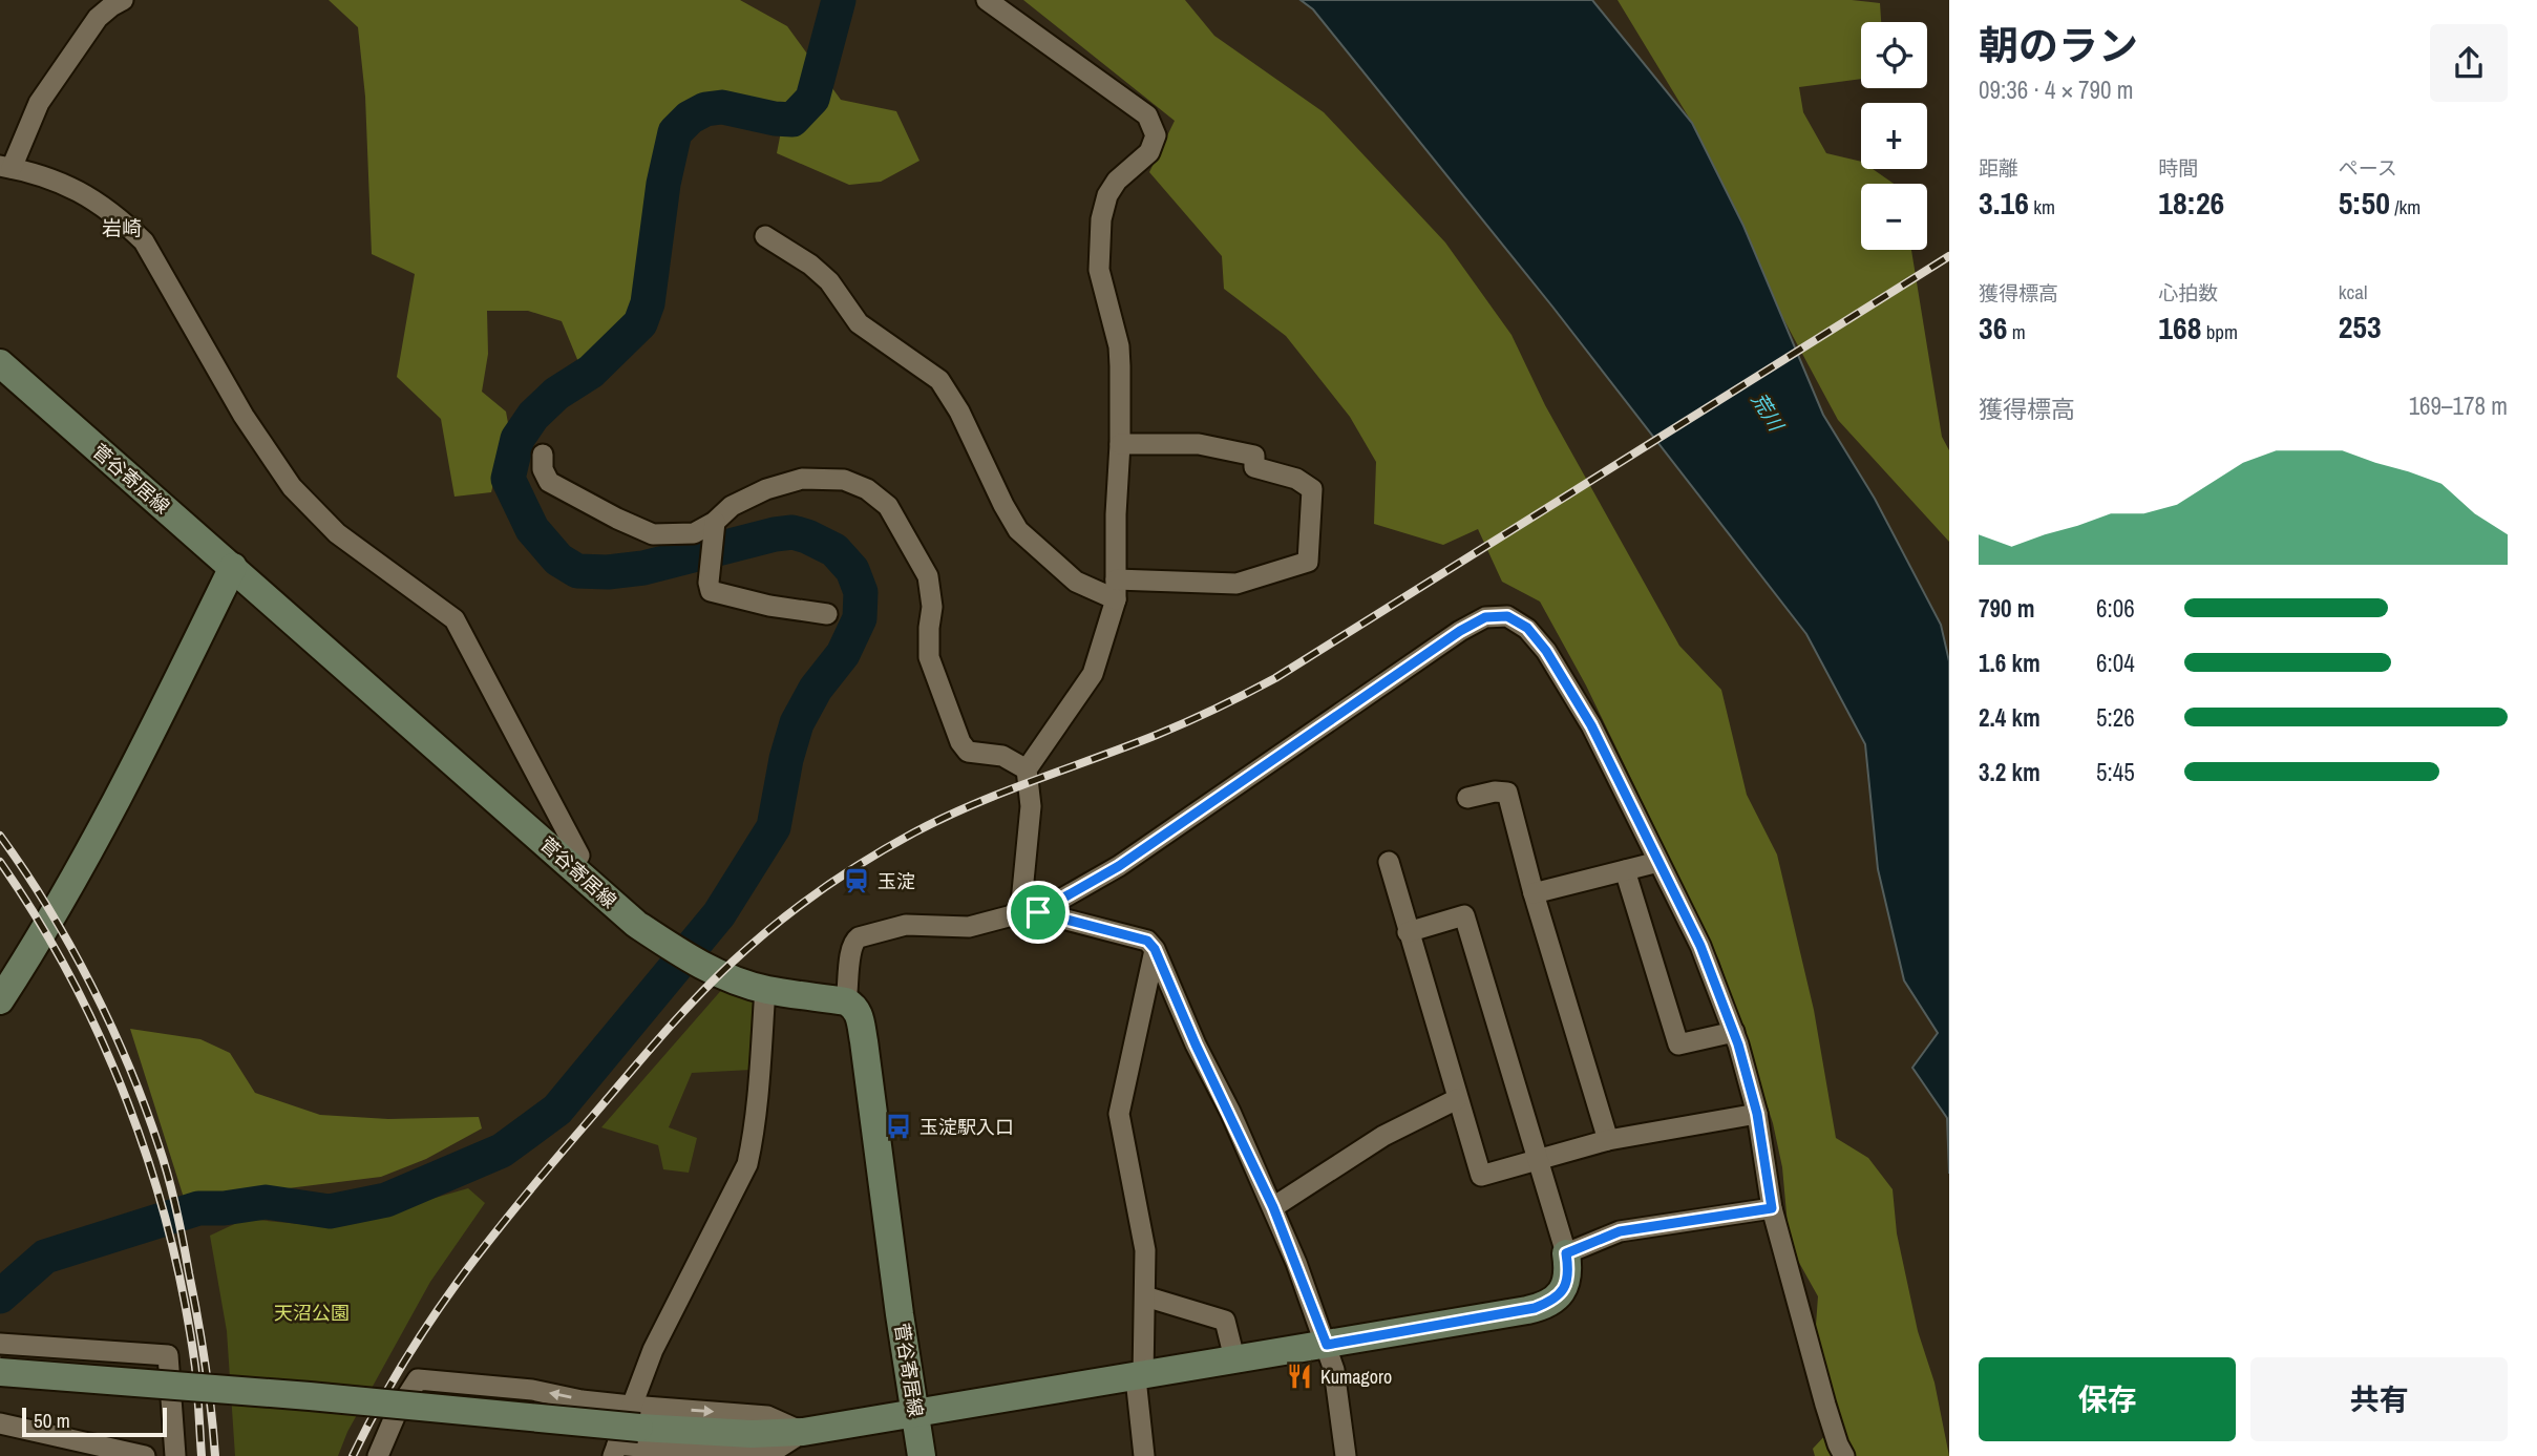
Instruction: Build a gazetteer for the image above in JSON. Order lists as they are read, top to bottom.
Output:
{
  "streets": {
    "street": ["菅谷寄居線"]
  },
  "districts": ["岩崎"],
  "water": ["荒川"],
  "parks": ["天沼公園"],
  "places": {
    "station": ["玉淀"],
    "bus stop": ["玉淀駅入口"],
    "restaurant": ["Kumagoro"]
  },
  "scale_bar": "50 m",
  "page": {
    "heading": ["朝のラン", "09:36 · 4 × 790 m"],
    "map_buttons": ["+", "−"],
    "stats": [
      ["距離", "3.16 km"],
      ["時間", "18:26"],
      ["ペース", "5:50 /km"],
      ["獲得標高", "36 m"],
      ["心拍数", "168 bpm"],
      ["kcal", "253"]
    ],
    "chart": ["獲得標高", "169–178 m"],
    "list": [
      {
        "name": "790 m",
        "note": "6:06"
      },
      {
        "name": "1.6 km",
        "note": "6:04"
      },
      {
        "name": "2.4 km",
        "note": "5:26"
      },
      {
        "name": "3.2 km",
        "note": "5:45"
      }
    ],
    "buttons": ["保存", "共有"],
    "scale": "50 m"
  }
}
